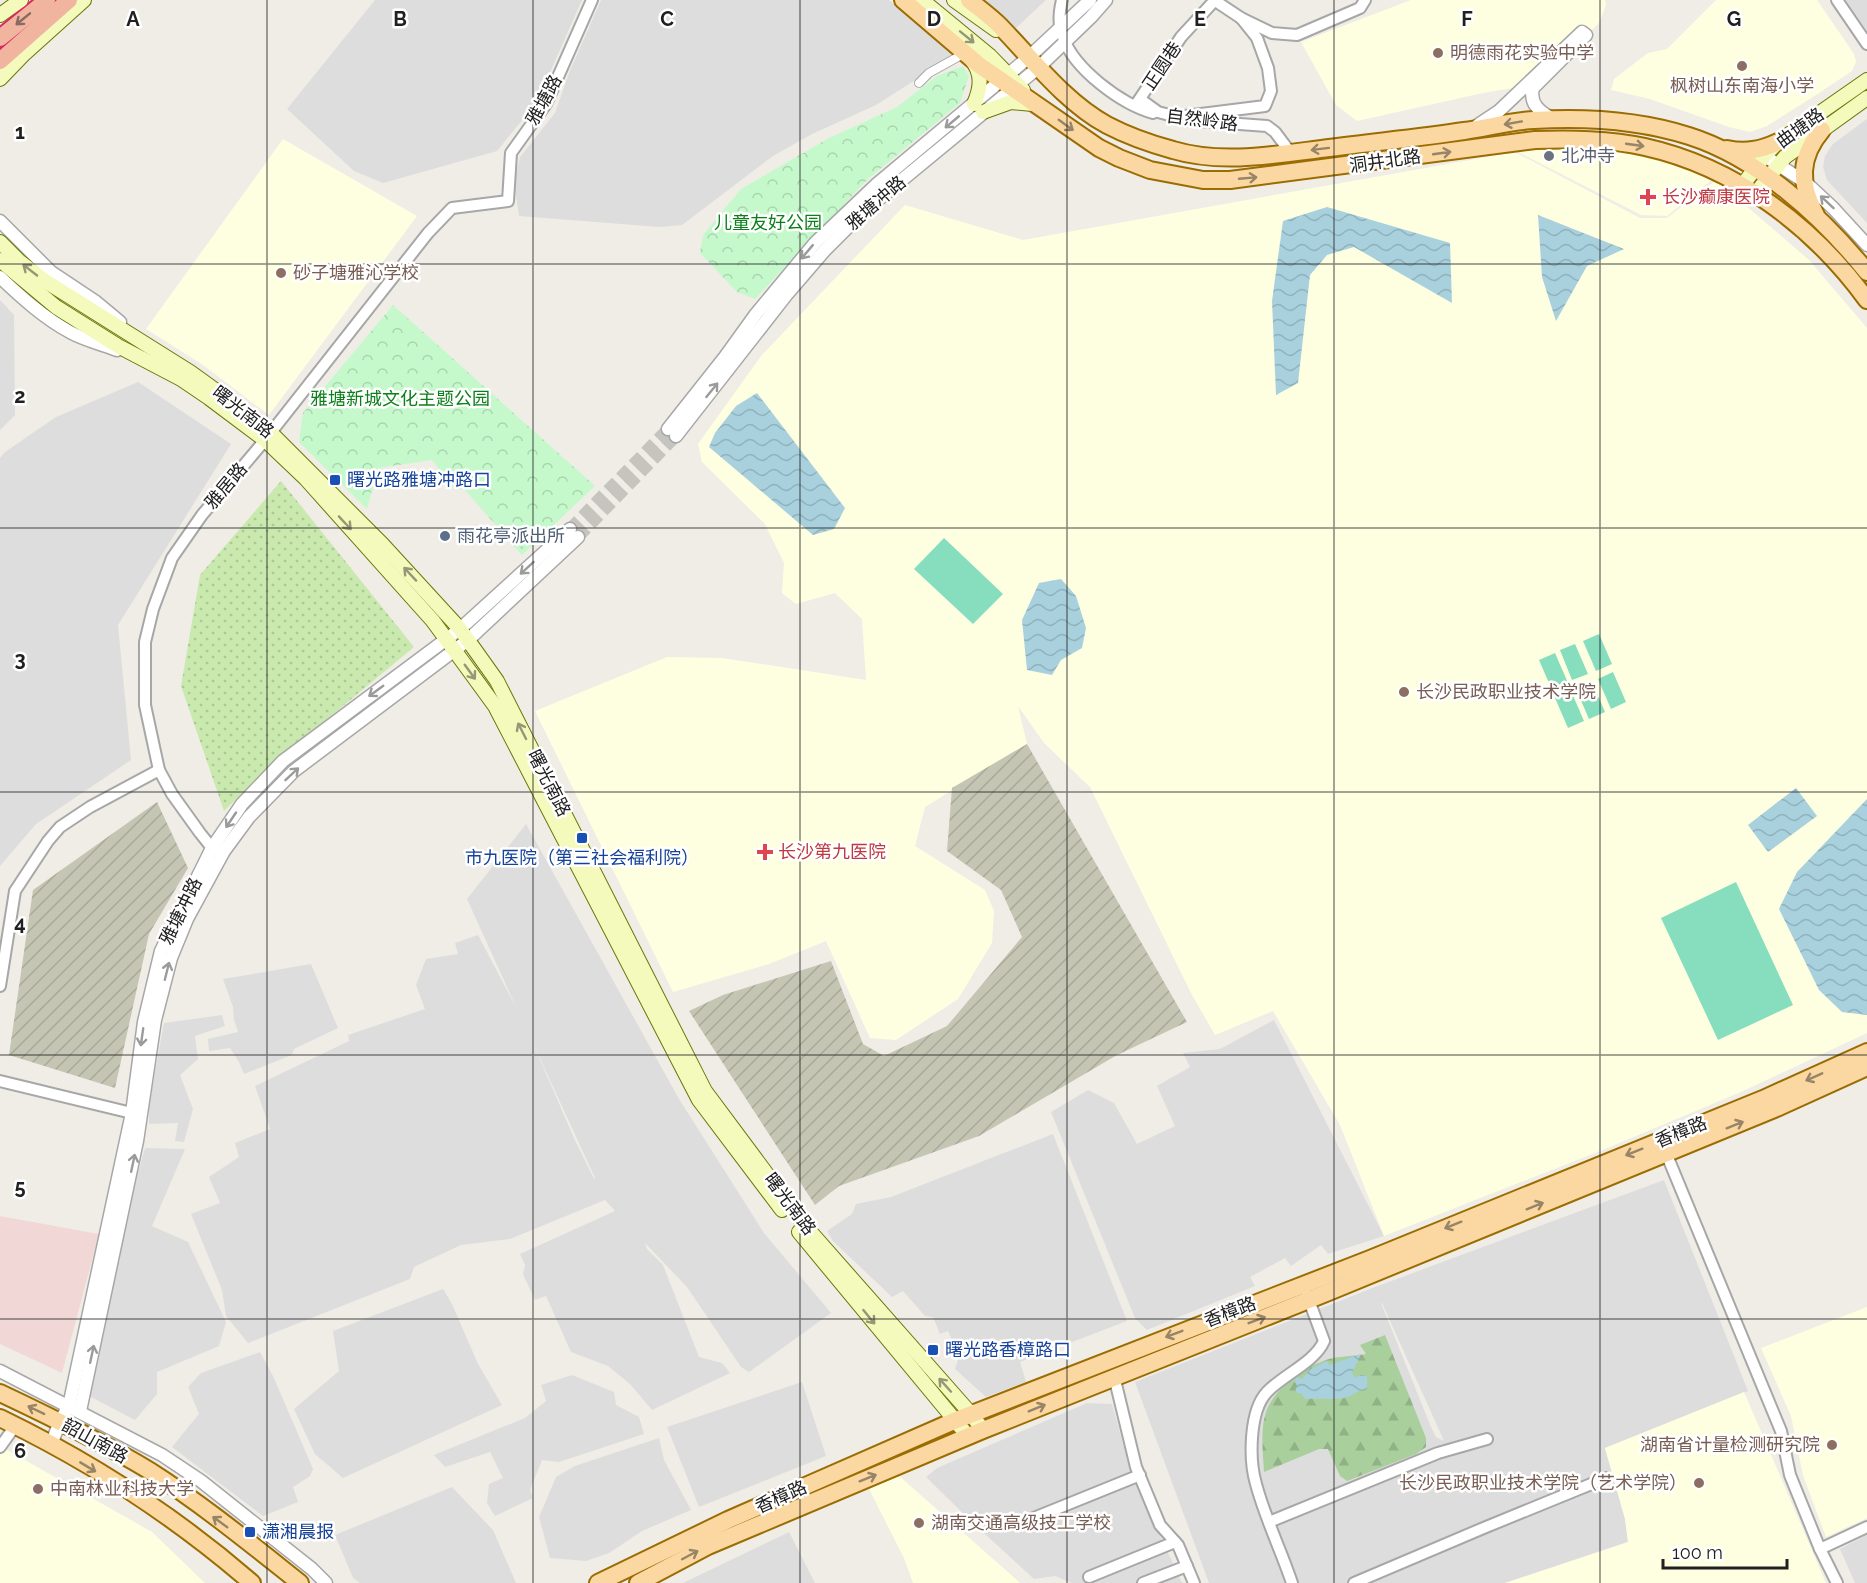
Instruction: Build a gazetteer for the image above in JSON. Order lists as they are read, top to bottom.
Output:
{
  "streets": {
    "main road": [
      "曲塘路",
      "洞井北路",
      "曙光南路",
      "香樟路",
      "韶山南路"
    ],
    "street": [
      "正圆巷",
      "雅塘路",
      "自然岭路",
      "雅塘冲路",
      "雅居路"
    ]
  },
  "crossings": [
    ["正圆巷", "自然岭路"],
    ["雅塘路", "雅居路"],
    ["自然岭路", "洞井北路"],
    ["自然岭路", "雅塘冲路"],
    ["曲塘路", "洞井北路"],
    ["洞井北路", "雅塘冲路"],
    ["雅塘冲路", "曙光南路"],
    ["雅塘冲路", "雅居路"],
    ["雅塘冲路", "韶山南路"],
    ["曙光南路", "雅居路"],
    ["曙光南路", "香樟路"]
  ],
  "parks": ["儿童友好公园", "雅塘新城文化主题公园"],
  "places": {
    "other": [
      "明德雨花实验中学",
      "枫树山东南海小学",
      "北冲寺",
      "砂子塘雅沁学校",
      "雨花亭派出所",
      "长沙民政职业技术学院",
      "湖南省计量检测研究院",
      "长沙民政职业技术学院（艺术学院）",
      "中南林业科技大学",
      "湖南交通高级技工学校"
    ],
    "health": ["长沙癫康医院", "长沙第九医院"],
    "transit": [
      "曙光路雅塘冲路口",
      "市九医院（第三社会福利院）",
      "曙光路香樟路口",
      "潇湘晨报"
    ]
  },
  "scale_bar": "100 m",
  "grid": {
    "columns": [
      "A",
      "B",
      "C",
      "D",
      "E",
      "F",
      "G"
    ],
    "rows": [
      "1",
      "2",
      "3",
      "4",
      "5",
      "6"
    ]
  }
}
